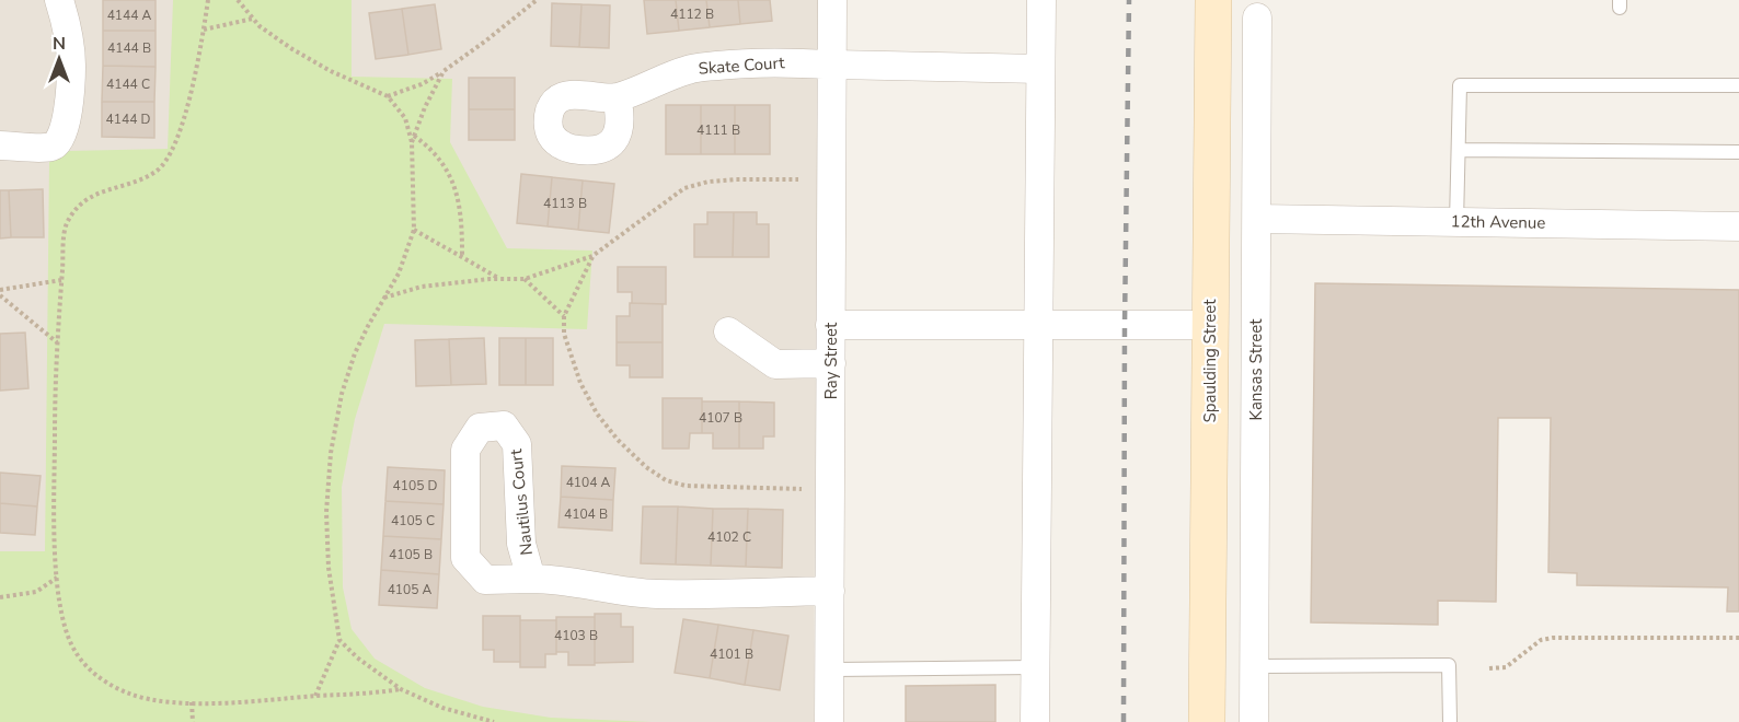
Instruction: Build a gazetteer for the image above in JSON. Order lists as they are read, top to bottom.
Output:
{
  "streets": {
    "street": [
      "Skate Court",
      "12th Avenue",
      "Ray Street",
      "Spaulding Street",
      "Kansas Street",
      "Nautilus Court"
    ]
  },
  "crossings": [
    ["Skate Court", "Ray Street"],
    ["12th Avenue", "Kansas Street"],
    ["Ray Street", "Nautilus Court"]
  ],
  "house_numbers": [
    "4112 B",
    "4144 A",
    "4144 B",
    "4144 C",
    "4144 D",
    "4111 B",
    "4113 B",
    "4107 B",
    "4104 A",
    "4105 D",
    "4104 B",
    "4105 C",
    "4102 C",
    "4105 B",
    "4105 A",
    "4103 B",
    "4101 B"
  ],
  "north": "top"
}
